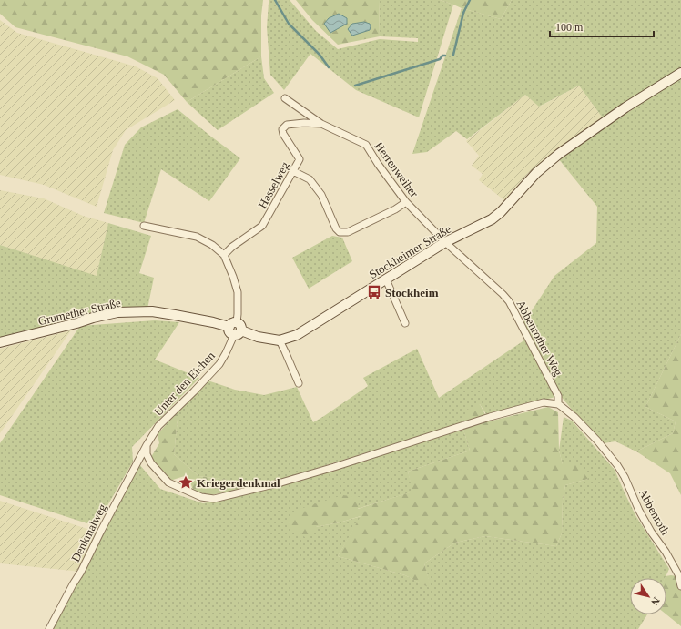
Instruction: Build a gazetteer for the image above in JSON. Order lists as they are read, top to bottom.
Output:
{
  "streets": {
    "street": [
      "Herrenweiher",
      "Hasselweg",
      "Stockheimer Straße",
      "Grumether Straße",
      "Abbenrother Weg",
      "Unter den Eichen",
      "Abbenroth",
      "Denkmalweg"
    ]
  },
  "crossings": [
    ["Herrenweiher", "Hasselweg"],
    ["Herrenweiher", "Stockheimer Straße"],
    ["Herrenweiher", "Abbenrother Weg"],
    ["Stockheimer Straße", "Grumether Straße"],
    ["Stockheimer Straße", "Abbenrother Weg"],
    ["Stockheimer Straße", "Unter den Eichen"],
    ["Grumether Straße", "Unter den Eichen"],
    ["Abbenrother Weg", "Abbenroth"],
    ["Unter den Eichen", "Denkmalweg"]
  ],
  "places": {
    "bus stop": ["Stockheim"],
    "place": ["Kriegerdenkmal"]
  },
  "scale_bar": "100 m",
  "north": "bottom right"
}
